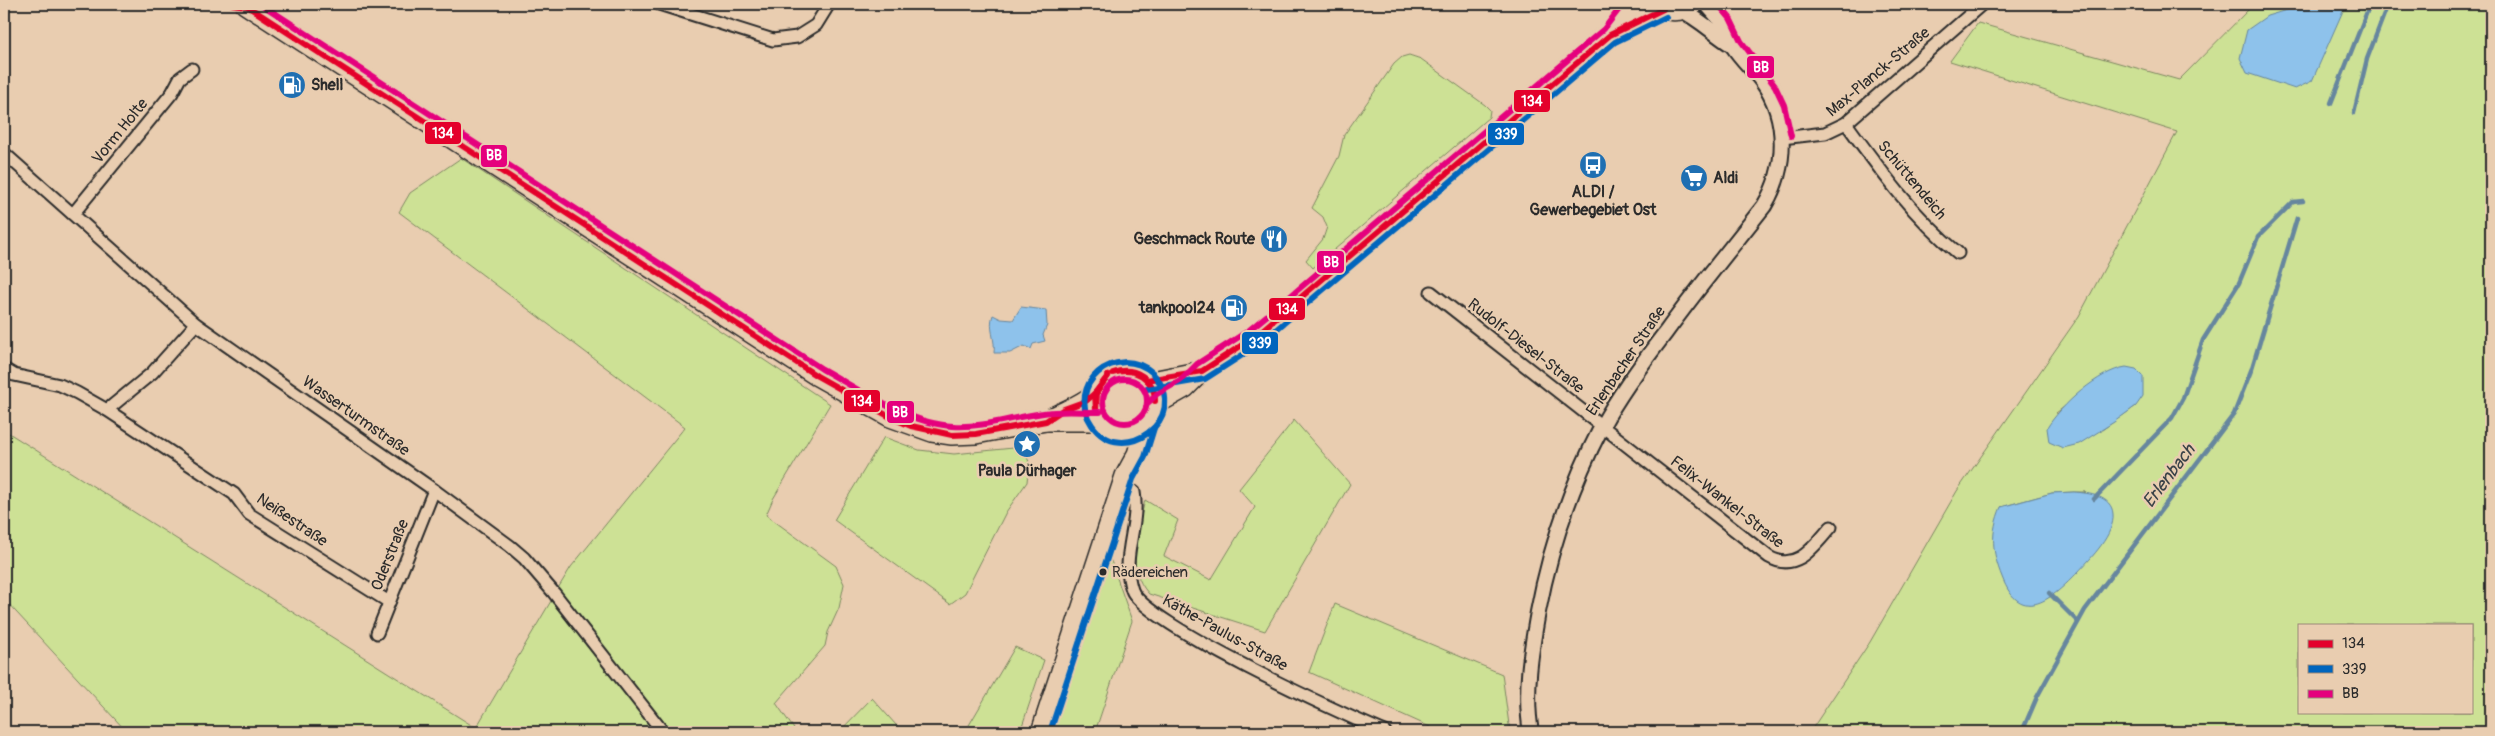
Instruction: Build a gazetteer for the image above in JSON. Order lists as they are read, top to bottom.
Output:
{
  "streets": {
    "street": [
      "Max-Planck-Straße",
      "Vorm Holte",
      "Schüttendeich",
      "Rudolf-Diesel-Straße",
      "Erlenbacher Straße",
      "Wasserturmstraße",
      "Felix-Wankel-Straße",
      "Neißestraße",
      "Oderstraße",
      "Käthe-Paulus-Straße"
    ]
  },
  "crossings": [
    ["Max-Planck-Straße", "Schüttendeich"],
    ["Max-Planck-Straße", "Erlenbacher Straße"],
    ["Vorm Holte", "Wasserturmstraße"],
    ["Rudolf-Diesel-Straße", "Erlenbacher Straße"],
    ["Rudolf-Diesel-Straße", "Felix-Wankel-Straße"],
    ["Erlenbacher Straße", "Felix-Wankel-Straße"],
    ["Wasserturmstraße", "Oderstraße"],
    ["Neißestraße", "Oderstraße"]
  ],
  "water": ["Erlenbach"],
  "places": {
    "fuel station": ["Shell", "tankpool24"],
    "bus stop": ["ALDI / Gewerbegebiet Ost"],
    "supermarket": ["Aldi"],
    "restaurant": ["Geschmack Route"],
    "place": ["Paula Dürhager"],
    "other": ["Rädereichen"]
  },
  "lines": ["transit line 134", "transit line BB", "transit line 339"],
  "legend": ["134", "339", "BB"]
}
